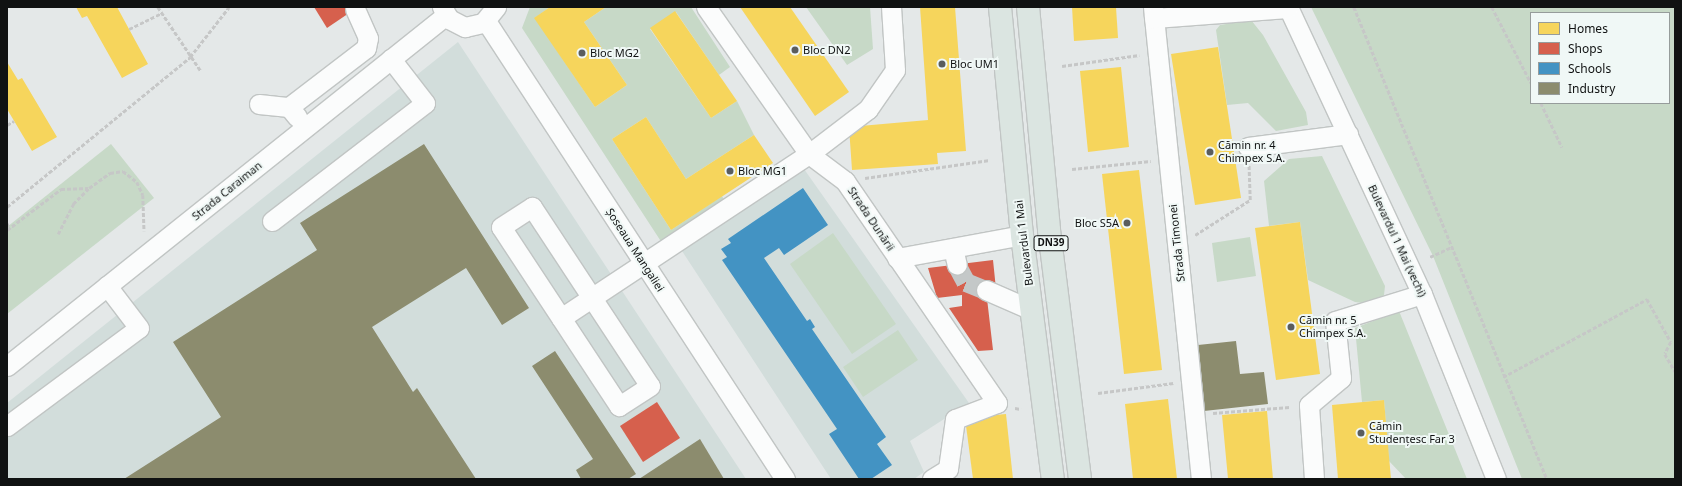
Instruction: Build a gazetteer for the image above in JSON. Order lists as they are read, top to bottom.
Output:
{
  "streets": {
    "main road": ["Bulevardul 1 Mai", "DN39"],
    "street": [
      "Strada Caraiman",
      "Strada Dunării",
      "Bulevardul 1 Mai (vechi)",
      "Strada Timonei",
      "Șoseaua Mangaliei"
    ]
  },
  "places": [
    "Bloc DN2",
    "Bloc MG2",
    "Bloc UM1",
    "Cămin nr. 4 Chimpex S.A.",
    "Bloc MG1",
    "Bloc S5A",
    "Cămin nr. 5 Chimpex S.A.",
    "Cămin Studențesc Far 3"
  ],
  "legend": [
    "Homes",
    "Shops",
    "Schools",
    "Industry"
  ]
}
